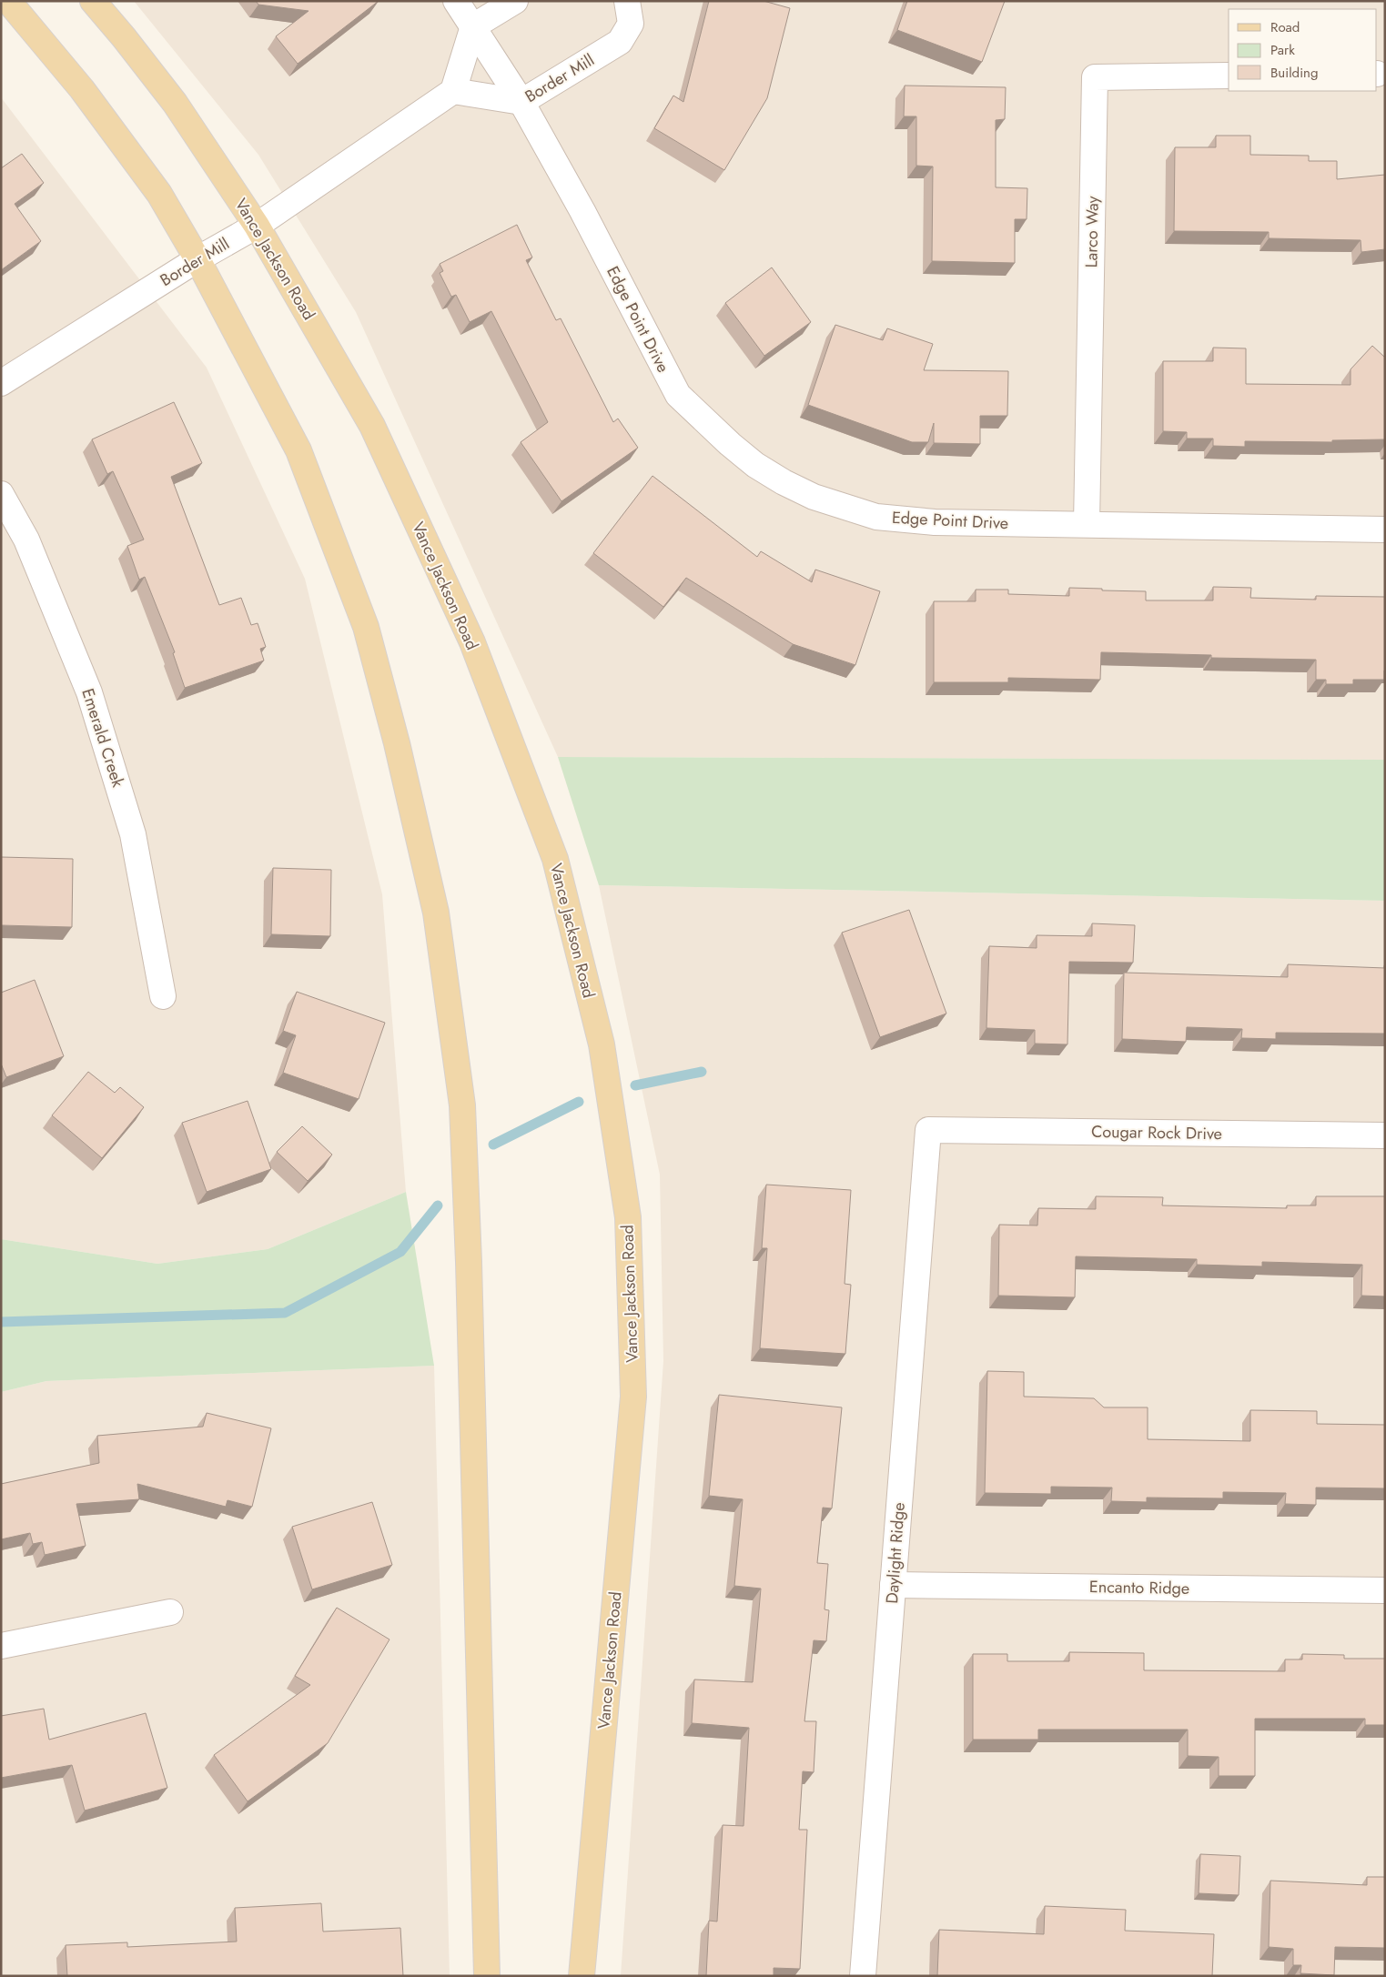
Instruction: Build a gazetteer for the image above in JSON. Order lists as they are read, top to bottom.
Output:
{
  "streets": {
    "main road": ["Vance Jackson Road"],
    "street": [
      "Border Mill",
      "Larco Way",
      "Edge Point Drive",
      "Emerald Creek",
      "Cougar Rock Drive",
      "Daylight Ridge",
      "Encanto Ridge"
    ]
  },
  "crossings": [
    ["Border Mill", "Vance Jackson Road"],
    ["Border Mill", "Edge Point Drive"],
    ["Larco Way", "Edge Point Drive"],
    ["Cougar Rock Drive", "Daylight Ridge"],
    ["Daylight Ridge", "Encanto Ridge"]
  ],
  "legend": ["Road", "Park", "Building"]
}
